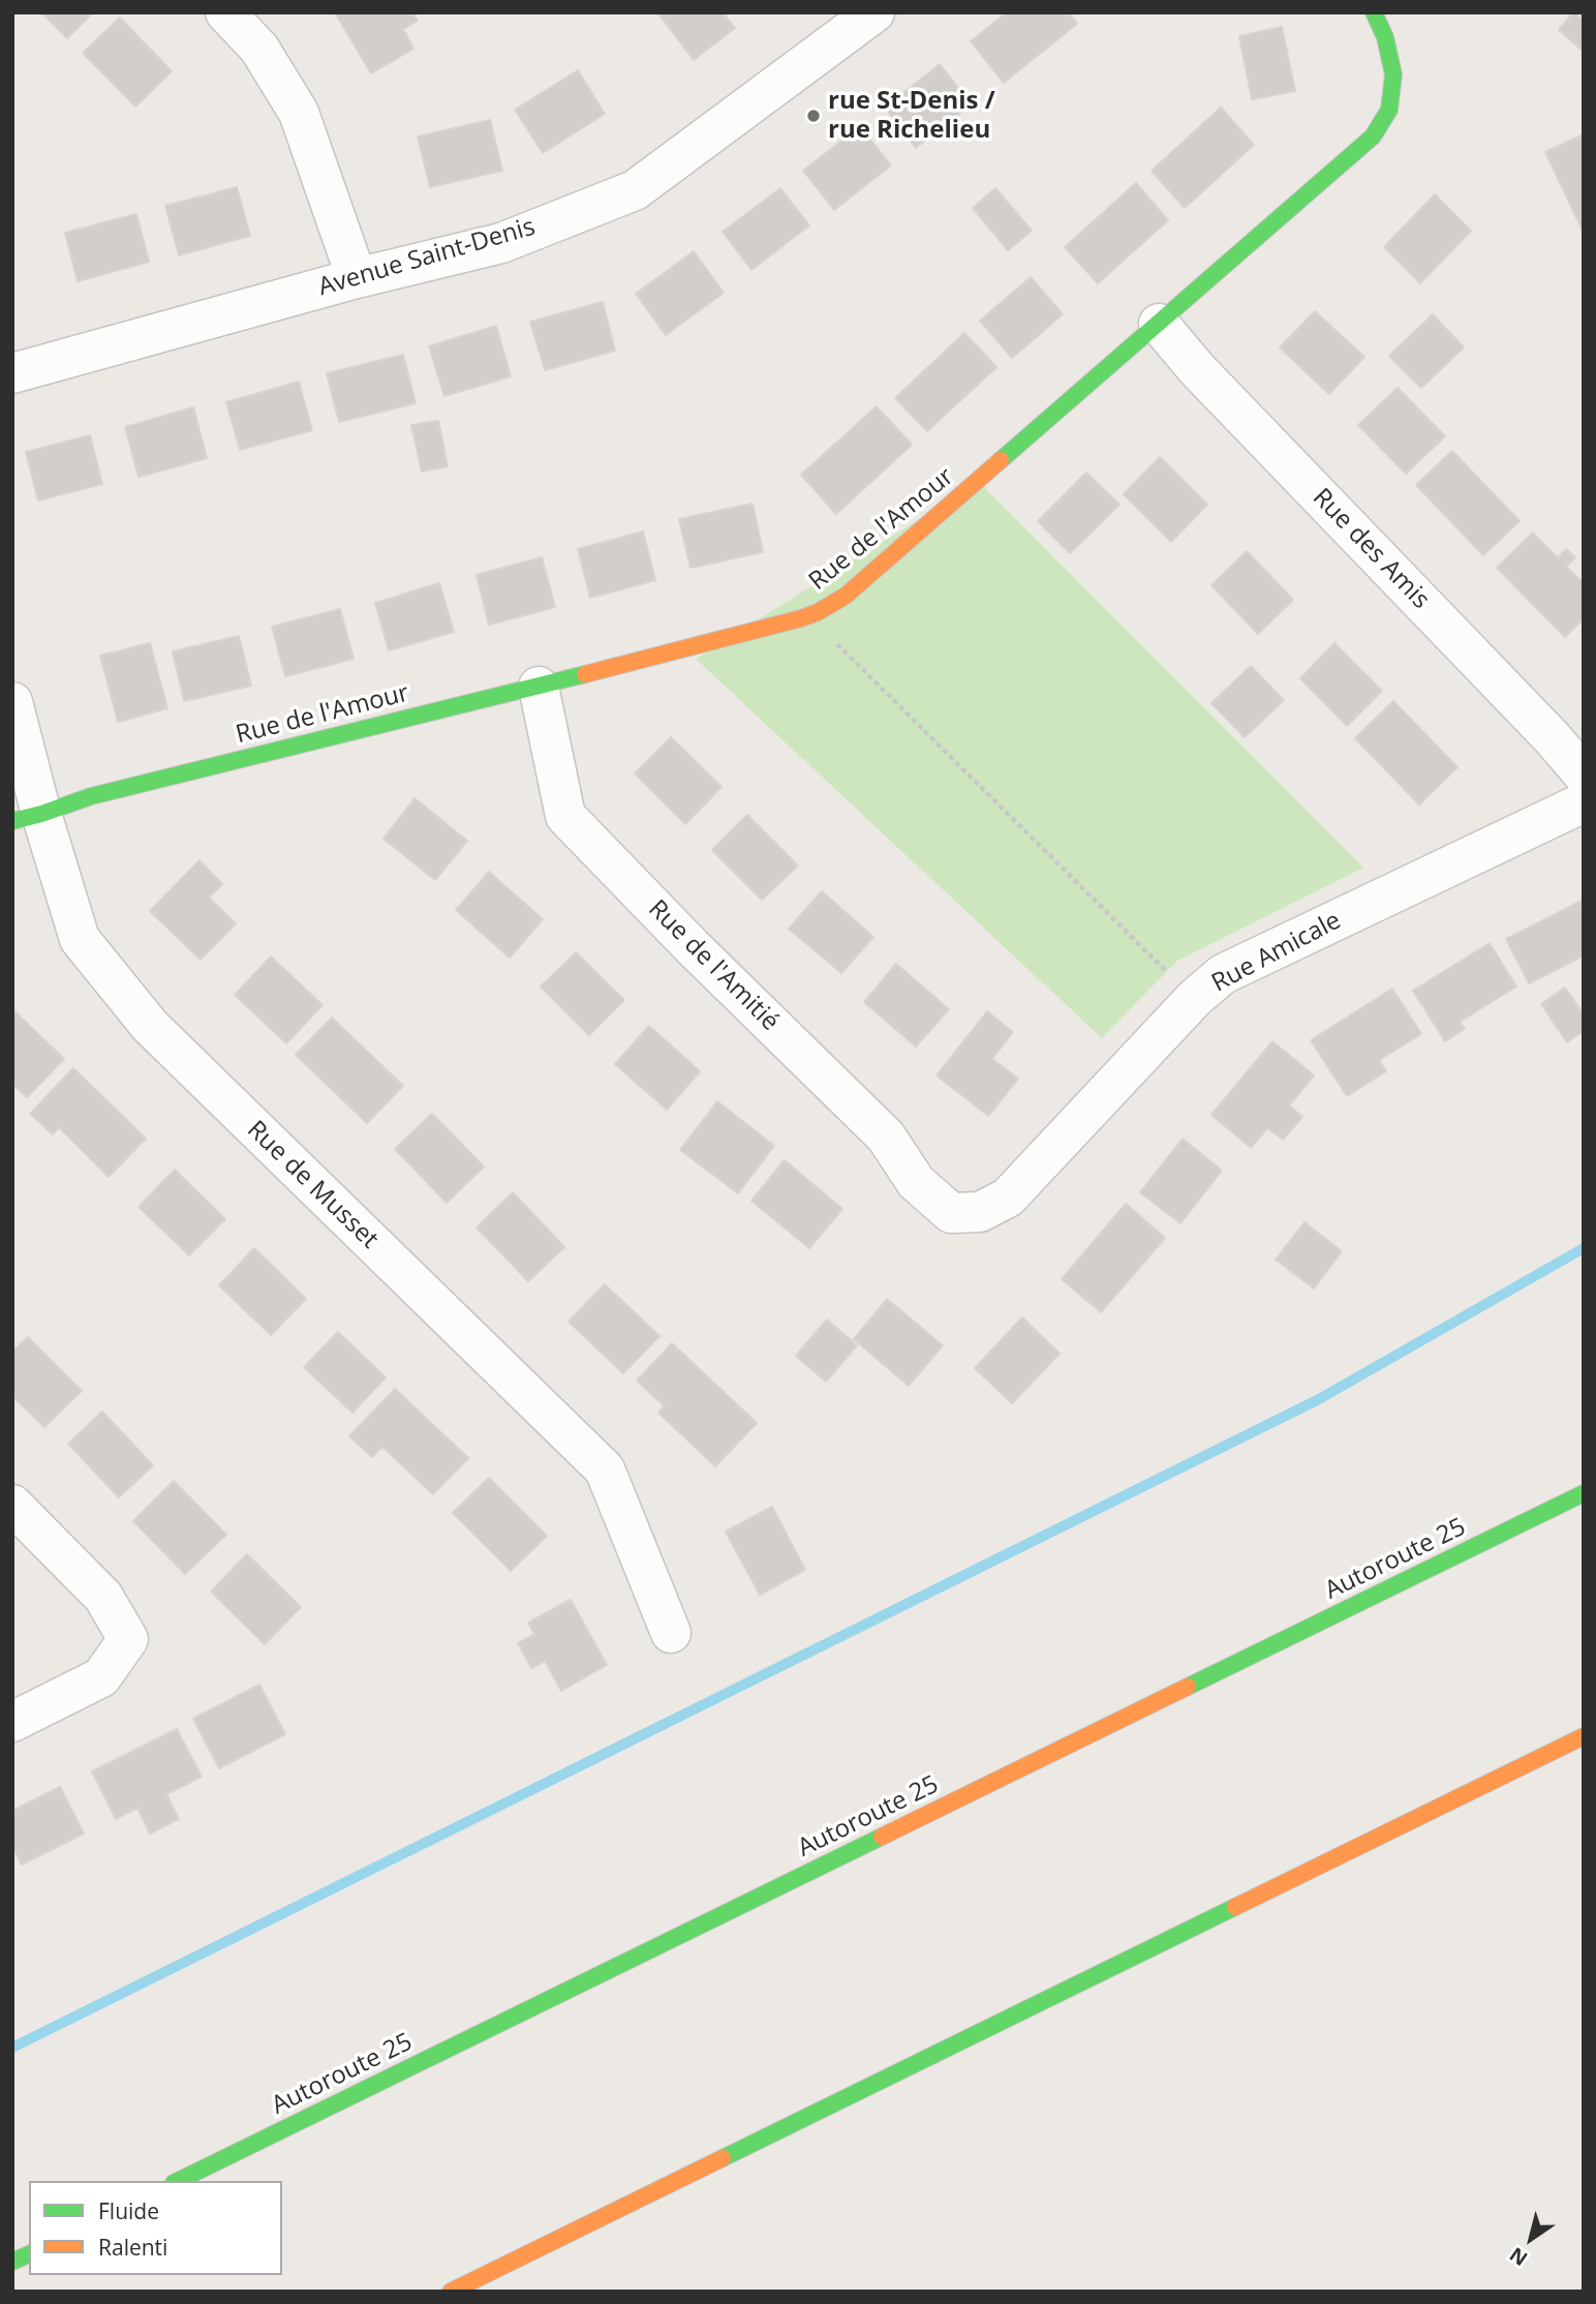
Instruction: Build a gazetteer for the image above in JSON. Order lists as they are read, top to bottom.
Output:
{
  "streets": {
    "main road": ["Rue de l'Amour", "Autoroute 25"],
    "street": [
      "Avenue Saint-Denis",
      "Rue des Amis",
      "Rue Amicale",
      "Rue de l'Amitié",
      "Rue de Musset"
    ]
  },
  "crossings": [
    ["Rue de l'Amour", "Rue des Amis"],
    ["Rue de l'Amour", "Rue de l'Amitié"],
    ["Rue de l'Amour", "Rue de Musset"],
    ["Rue Amicale", "Rue de l'Amitié"]
  ],
  "places": ["rue St-Denis / rue Richelieu"],
  "legend": ["Fluide", "Ralenti"],
  "north": "bottom left"
}
